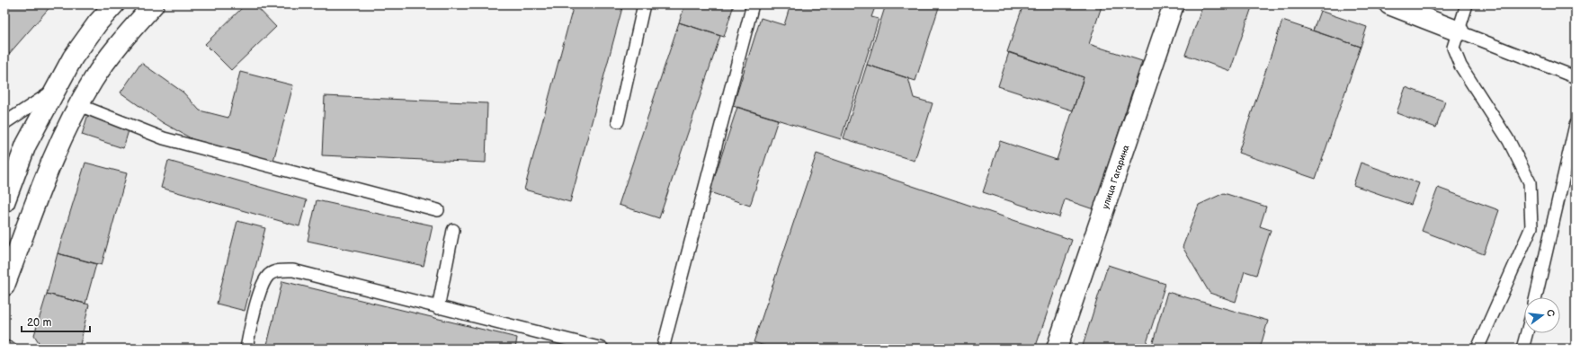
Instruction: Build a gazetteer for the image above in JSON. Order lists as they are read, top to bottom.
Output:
{
  "streets": {
    "main road": ["улица Гагарина"]
  },
  "scale_bar": "20 m",
  "north": "right"
}
